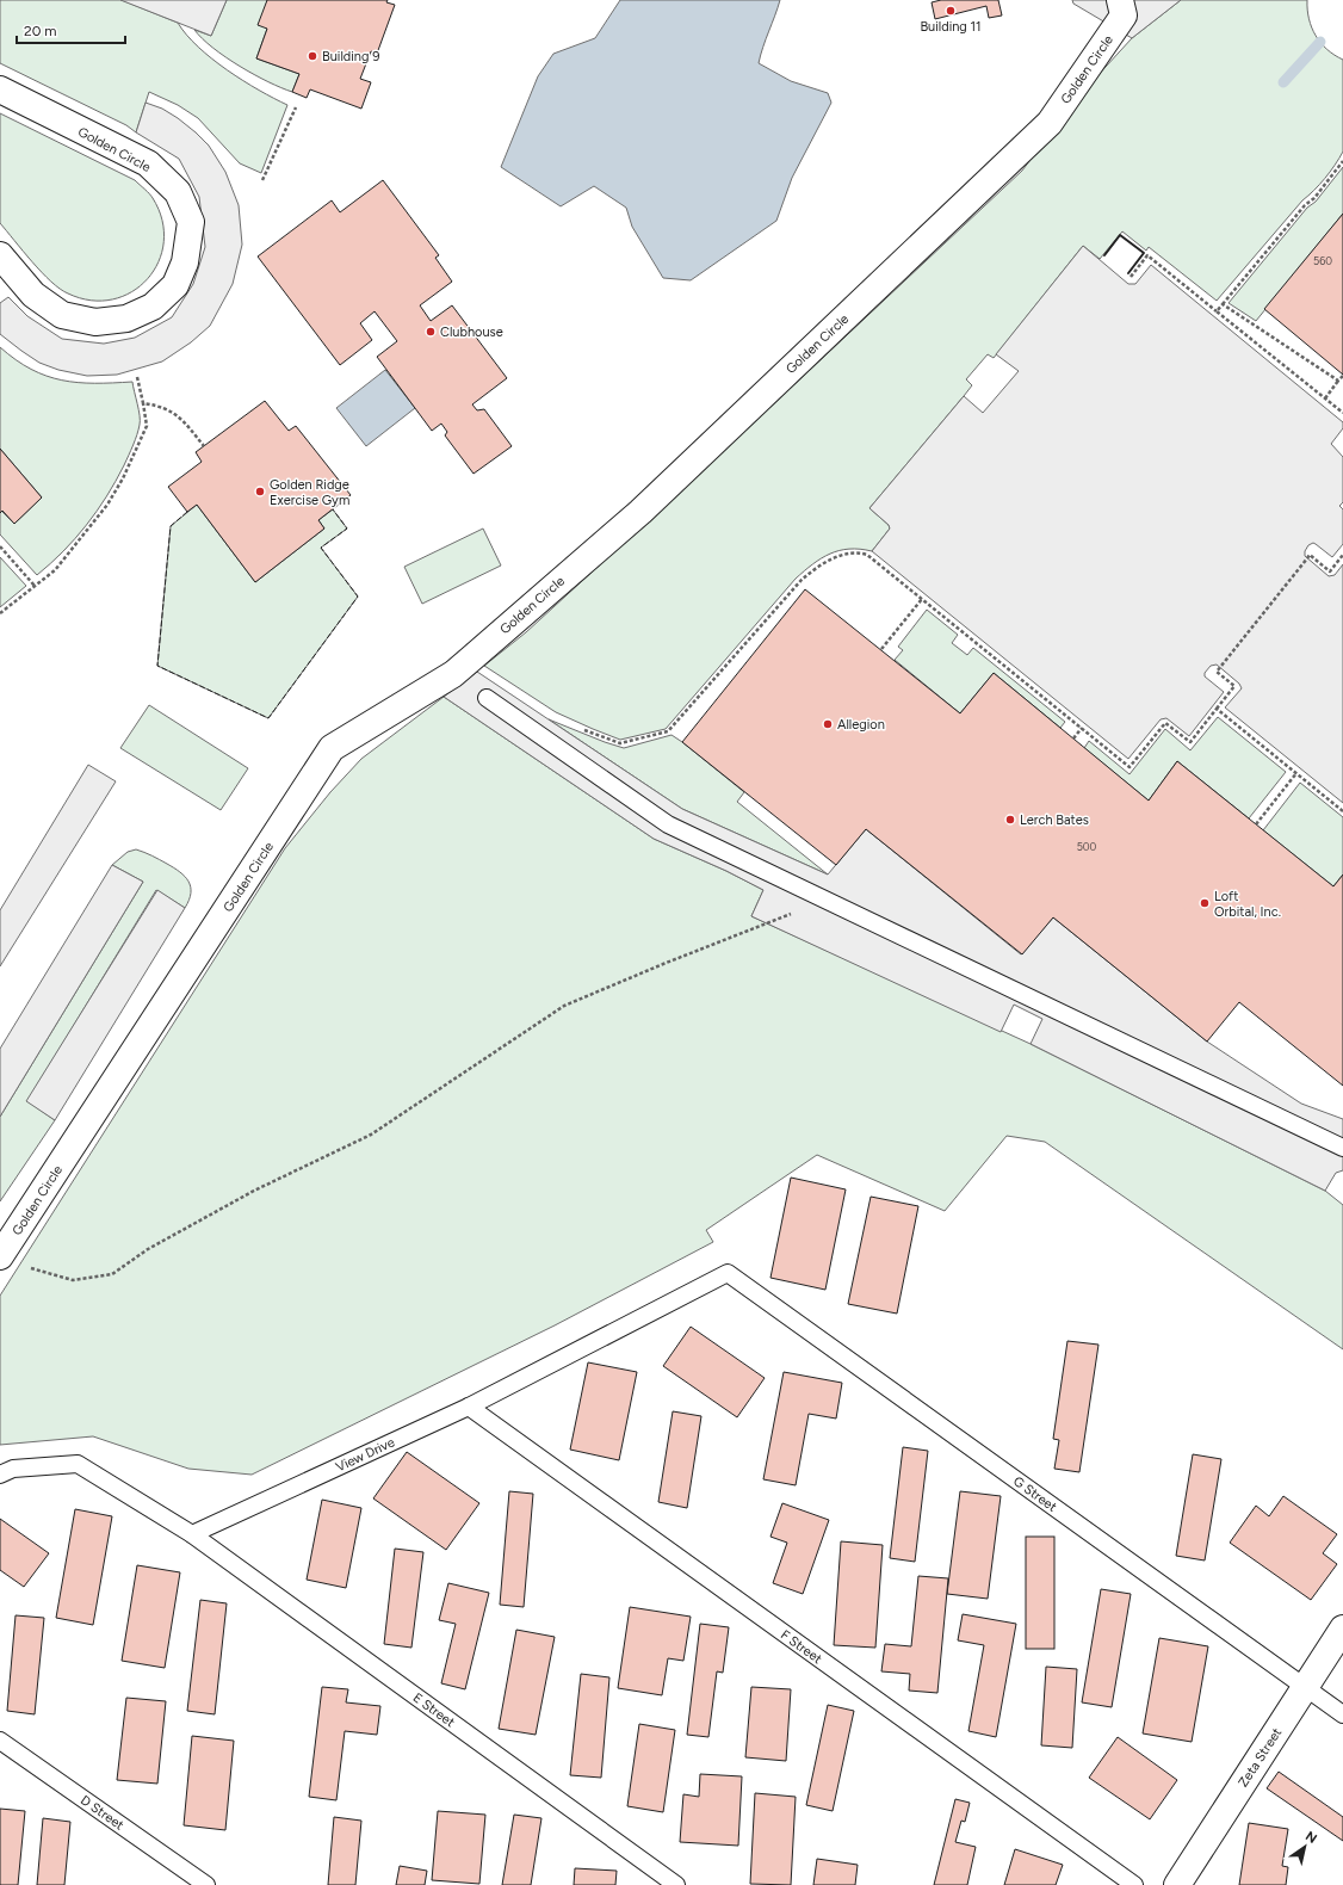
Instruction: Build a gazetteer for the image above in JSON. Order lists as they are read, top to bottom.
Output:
{
  "streets": {
    "street": ["Golden Circle", "Zeta Street"],
    "lane": [
      "View Drive",
      "G Street",
      "F Street",
      "E Street",
      "D Street"
    ]
  },
  "crossings": [
    ["View Drive", "G Street"],
    ["View Drive", "F Street"],
    ["View Drive", "E Street"],
    ["G Street", "Zeta Street"]
  ],
  "places": [
    "Building 11",
    "Building 9",
    "Clubhouse",
    "Golden Ridge Exercise Gym",
    "Allegion",
    "Lerch Bates",
    "Loft Orbital, Inc."
  ],
  "house_numbers": ["560", "500"],
  "scale_bar": "20 m",
  "north": "top right"
}
